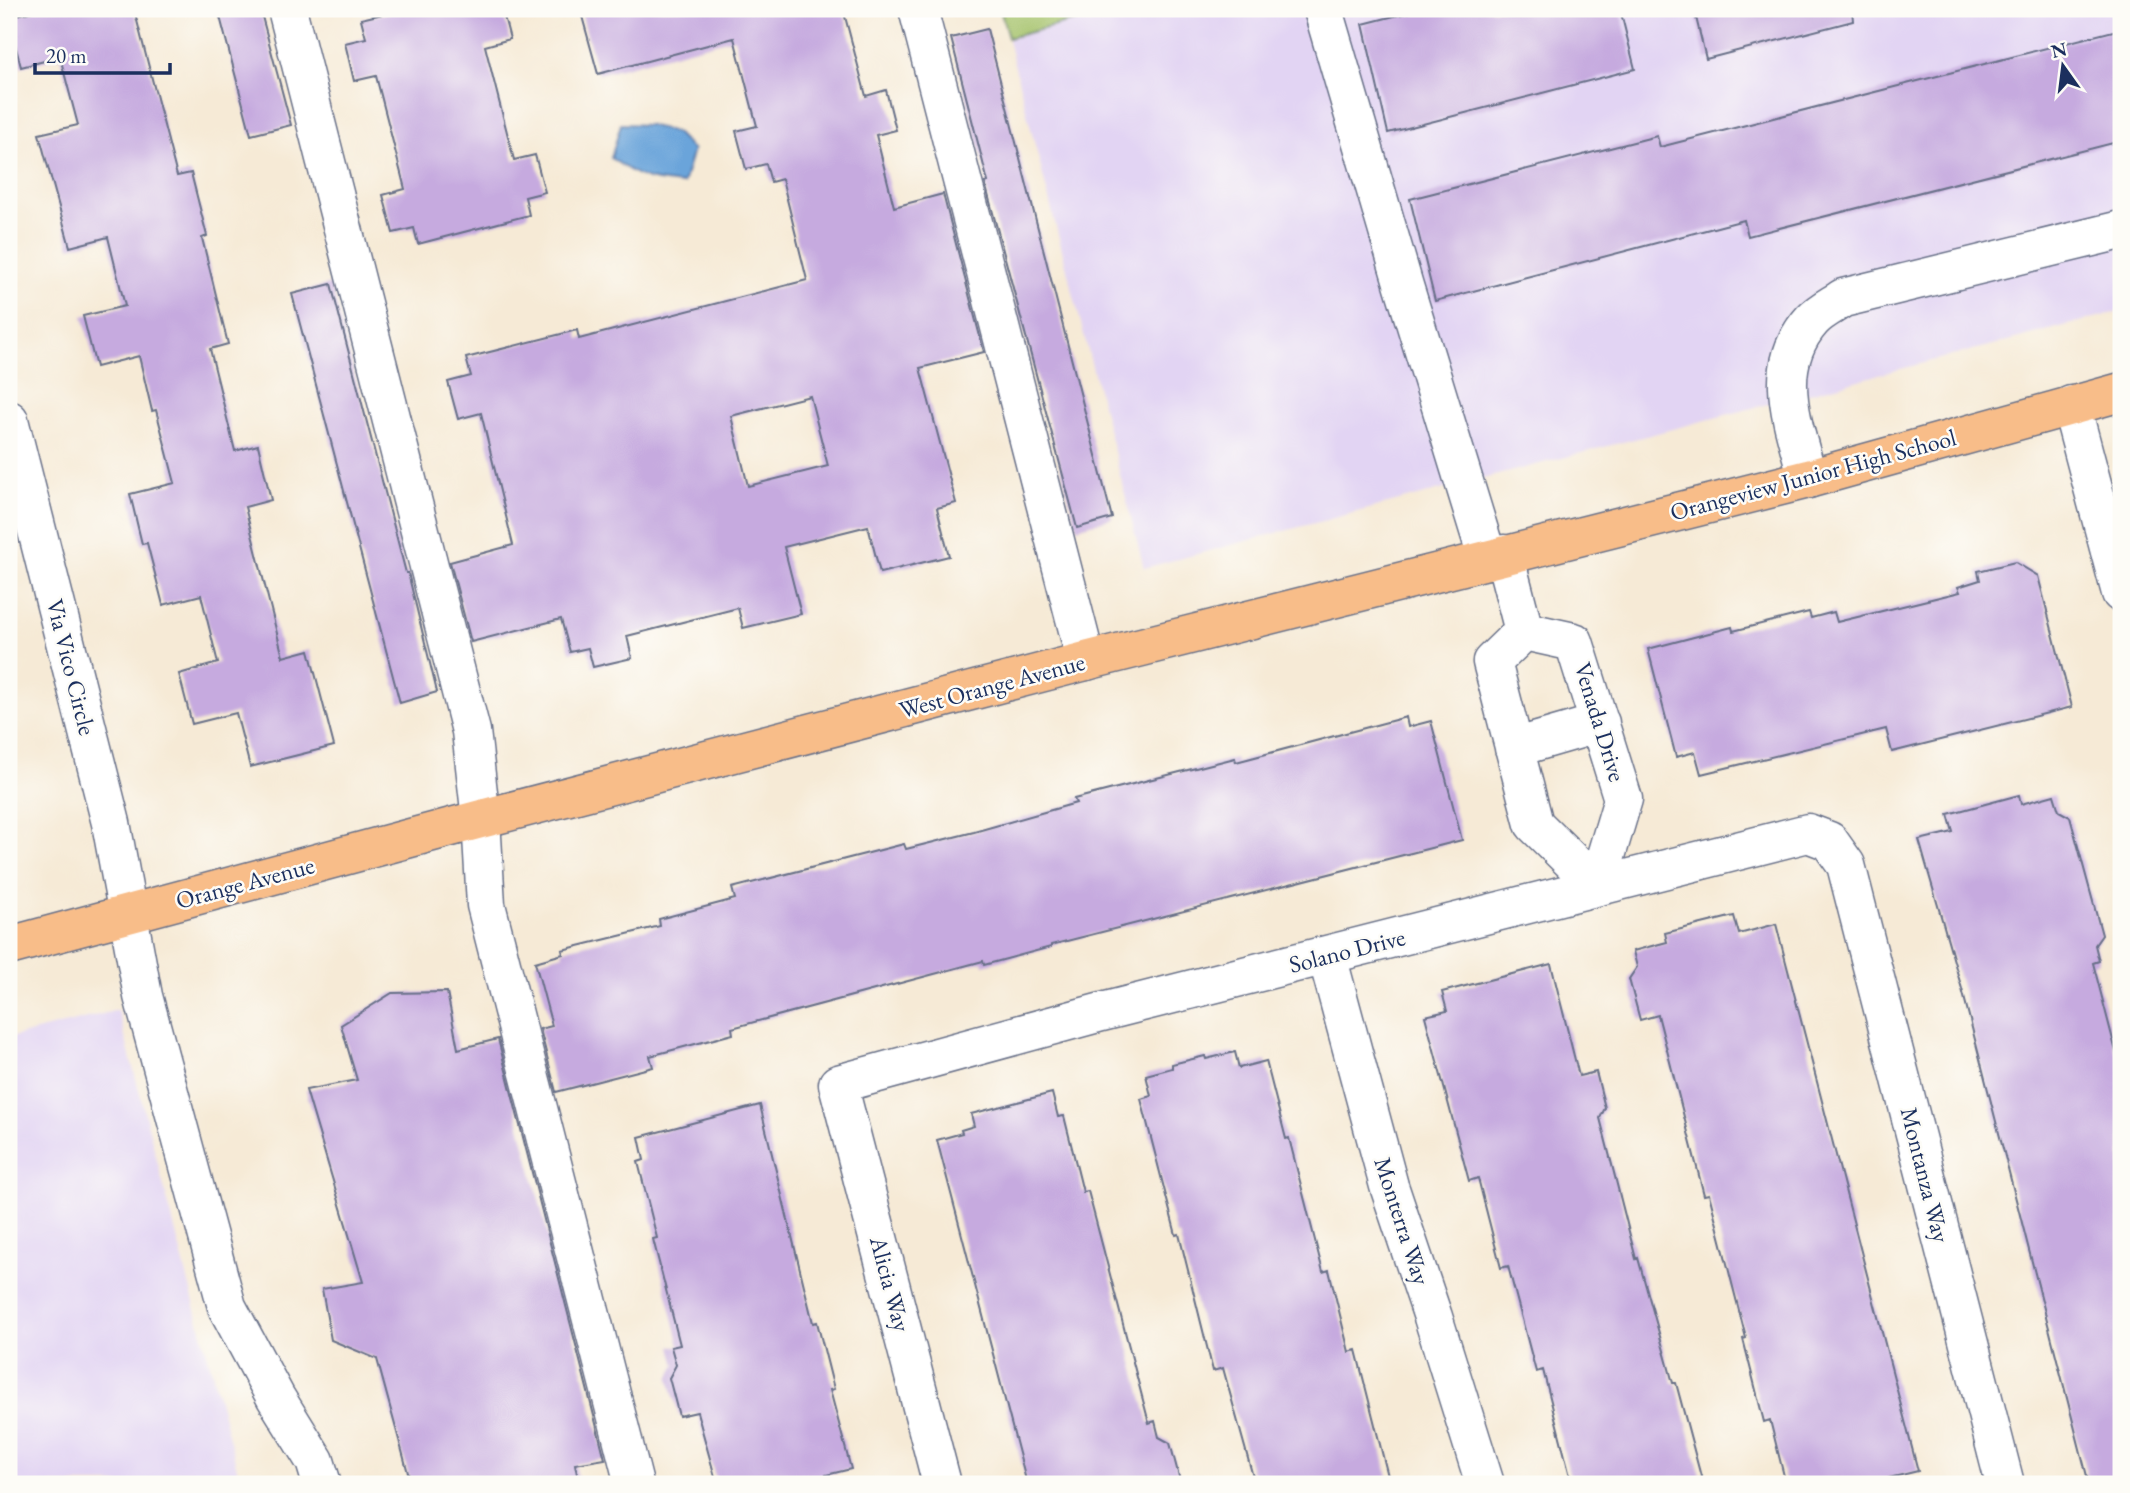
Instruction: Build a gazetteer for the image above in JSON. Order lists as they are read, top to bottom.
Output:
{
  "streets": {
    "main road": ["Orangeview Junior High School", "West Orange Avenue", "Orange Avenue"],
    "street": [
      "Via Vico Circle",
      "Venada Drive",
      "Solano Drive",
      "Montanza Way",
      "Monterra Way",
      "Alicia Way"
    ]
  },
  "crossings": [
    ["Orangeview Junior High School", "West Orange Avenue"],
    ["Via Vico Circle", "Orange Avenue"],
    ["West Orange Avenue", "Orange Avenue"],
    ["Venada Drive", "Solano Drive"],
    ["Solano Drive", "Montanza Way"],
    ["Solano Drive", "Monterra Way"],
    ["Solano Drive", "Alicia Way"]
  ],
  "scale_bar": "20 m",
  "north": "top"
}
